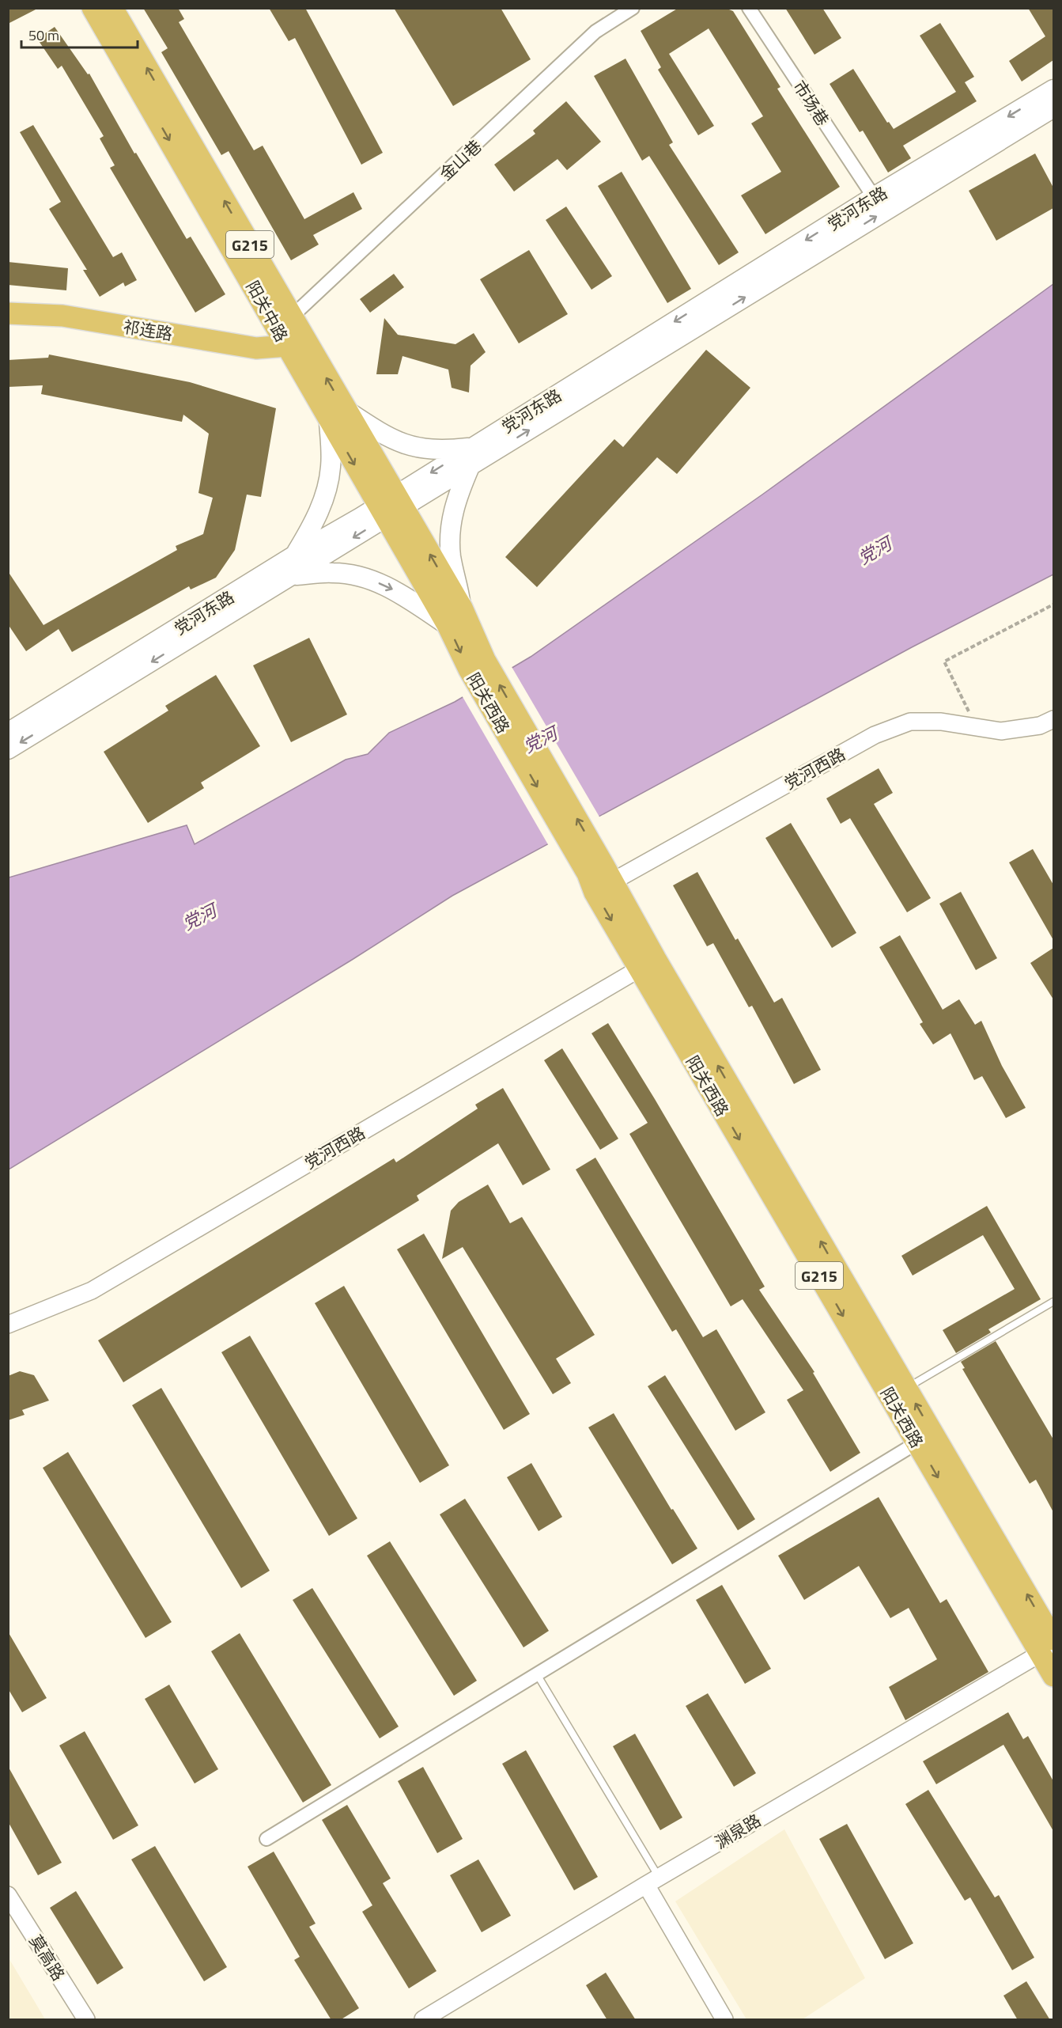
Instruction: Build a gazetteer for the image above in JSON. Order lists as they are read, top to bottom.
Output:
{
  "streets": {
    "highway": [
      "G215",
      "阳关中路",
      "祁连路",
      "阳关西路"
    ],
    "main road": ["党河东路"],
    "street": [
      "市场巷",
      "金山巷",
      "党河西路",
      "渊泉路",
      "莫高路"
    ]
  },
  "crossings": [
    ["市场巷", "党河东路"],
    ["金山巷", "阳关中路"],
    ["党河东路", "阳关中路"],
    ["党河东路", "阳关西路"],
    ["阳关中路", "祁连路"],
    ["阳关中路", "阳关西路"],
    ["阳关西路", "党河西路"],
    ["阳关西路", "渊泉路"]
  ],
  "water": ["党河"],
  "scale_bar": "50 m"
}
